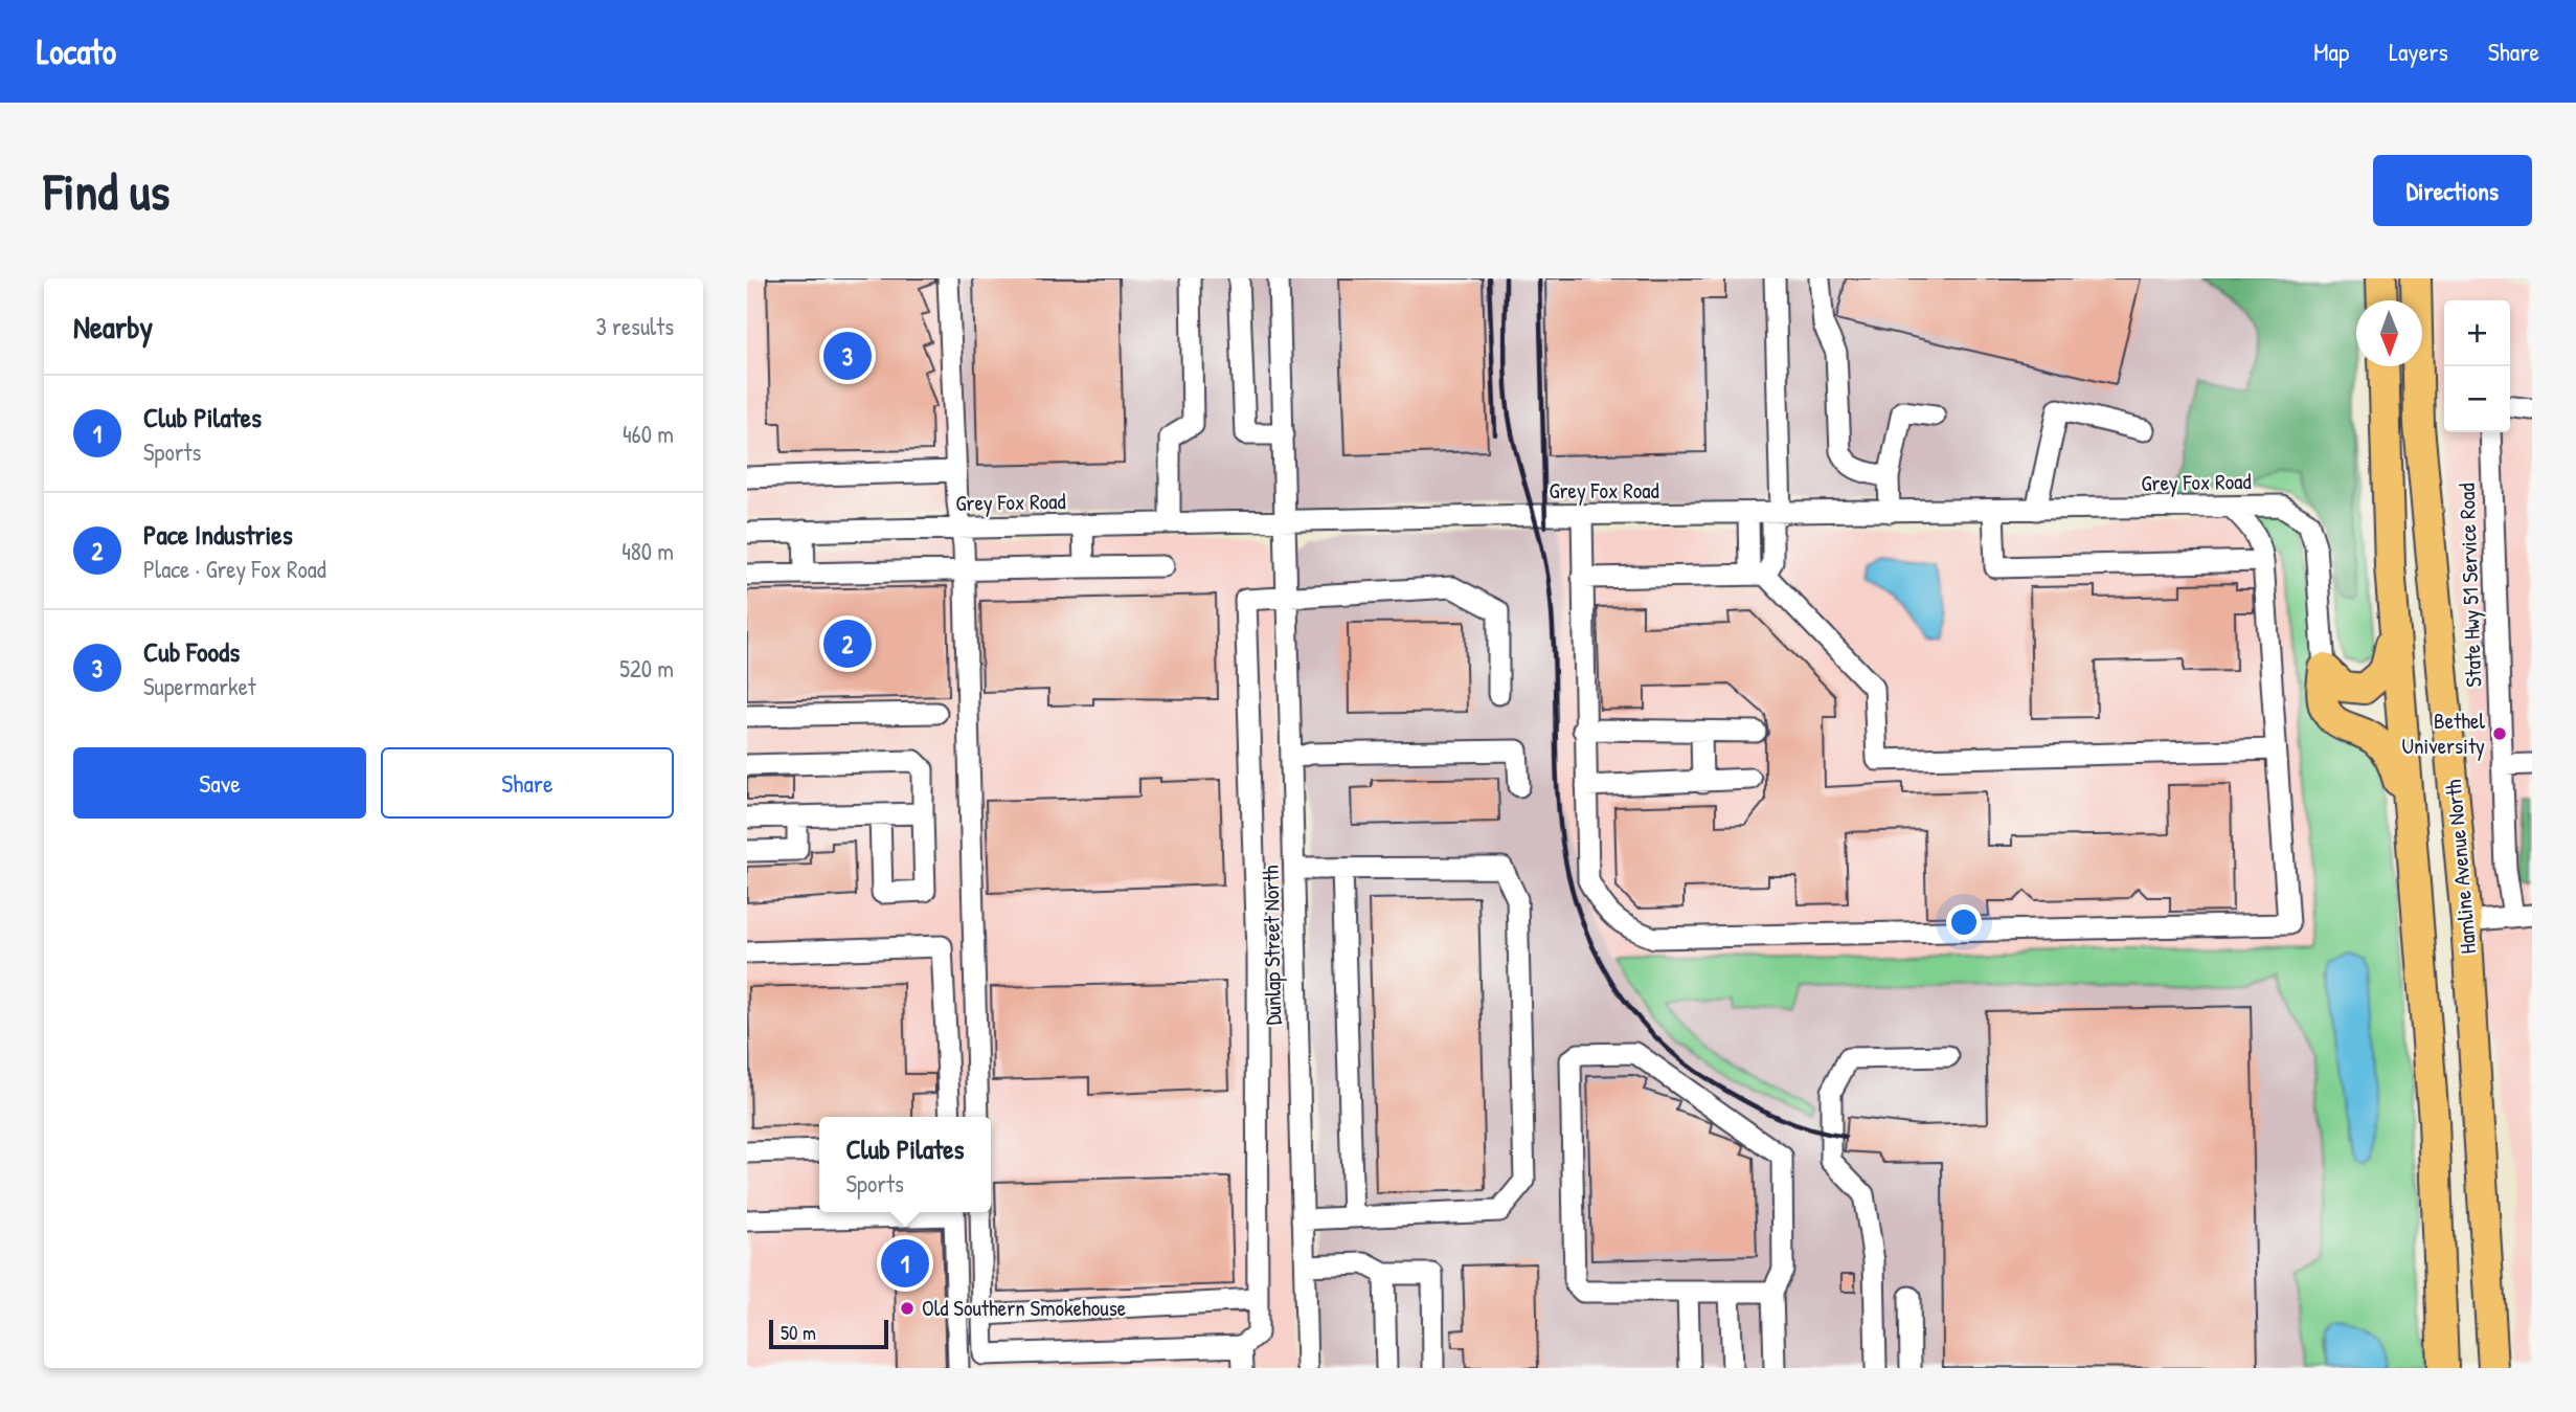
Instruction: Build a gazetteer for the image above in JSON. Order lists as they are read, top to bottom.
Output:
{
  "streets": {
    "highway": ["Hamline Avenue North"],
    "street": ["Grey Fox Road", "State Hwy 51 Service Road", "Dunlap Street North"]
  },
  "crossings": [
    ["Grey Fox Road", "Dunlap Street North"]
  ],
  "places": ["Bethel University", "Old Southern Smokehouse"],
  "scale_bar": "50 m",
  "north": "bottom",
  "page": {
    "header": "Locato",
    "nav": ["Map", "Layers", "Share"],
    "buttons": [
      "Directions",
      ["Save", "Share"]
    ],
    "title": "Find us",
    "heading": ["Nearby", "3 results"],
    "map_buttons": ["+", "−"],
    "pins": ["3", "2", "1"],
    "list": [
      {
        "mark": "1",
        "name": "Club Pilates",
        "note": "Sports",
        "value": "460 m"
      },
      {
        "mark": "2",
        "name": "Pace Industries",
        "note": "Place · Grey Fox Road",
        "value": "480 m"
      },
      {
        "mark": "3",
        "name": "Cub Foods",
        "note": "Supermarket",
        "value": "520 m"
      }
    ],
    "popup": ["Club Pilates", "Sports"],
    "scale": "50 m"
  }
}
